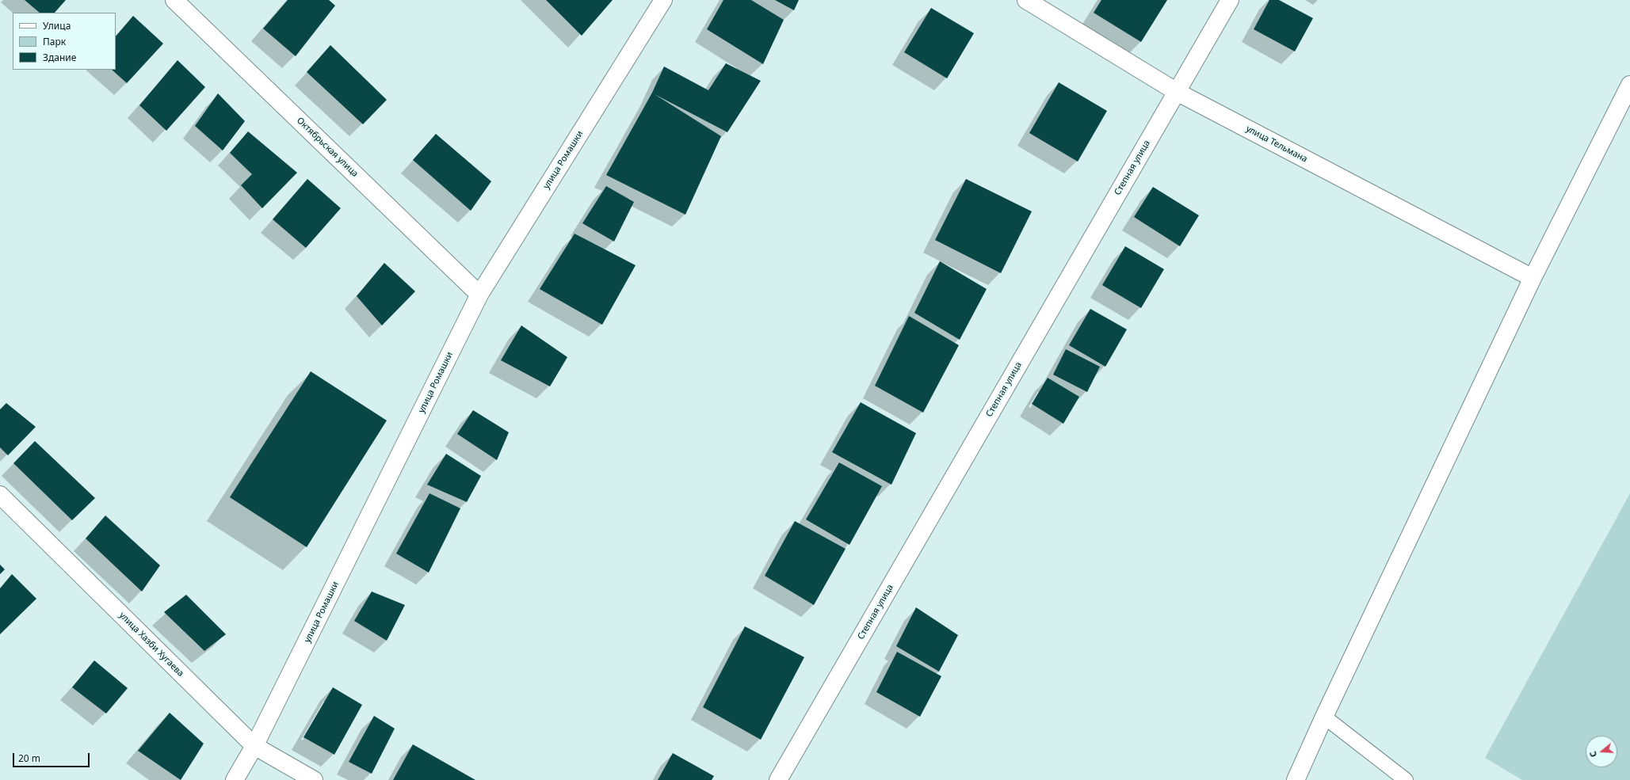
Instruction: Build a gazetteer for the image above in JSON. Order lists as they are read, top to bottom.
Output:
{
  "streets": {
    "street": [
      "улица Тельмана",
      "Октябрьская улица",
      "улица Ромашки",
      "Степная улица",
      "улица Хазби Хугаева"
    ]
  },
  "crossings": [
    ["улица Тельмана", "Степная улица"],
    ["Октябрьская улица", "улица Ромашки"],
    ["улица Ромашки", "улица Хазби Хугаева"]
  ],
  "legend": ["Улица", "Парк", "Здание"],
  "scale_bar": "20 m",
  "north": "left"
}
